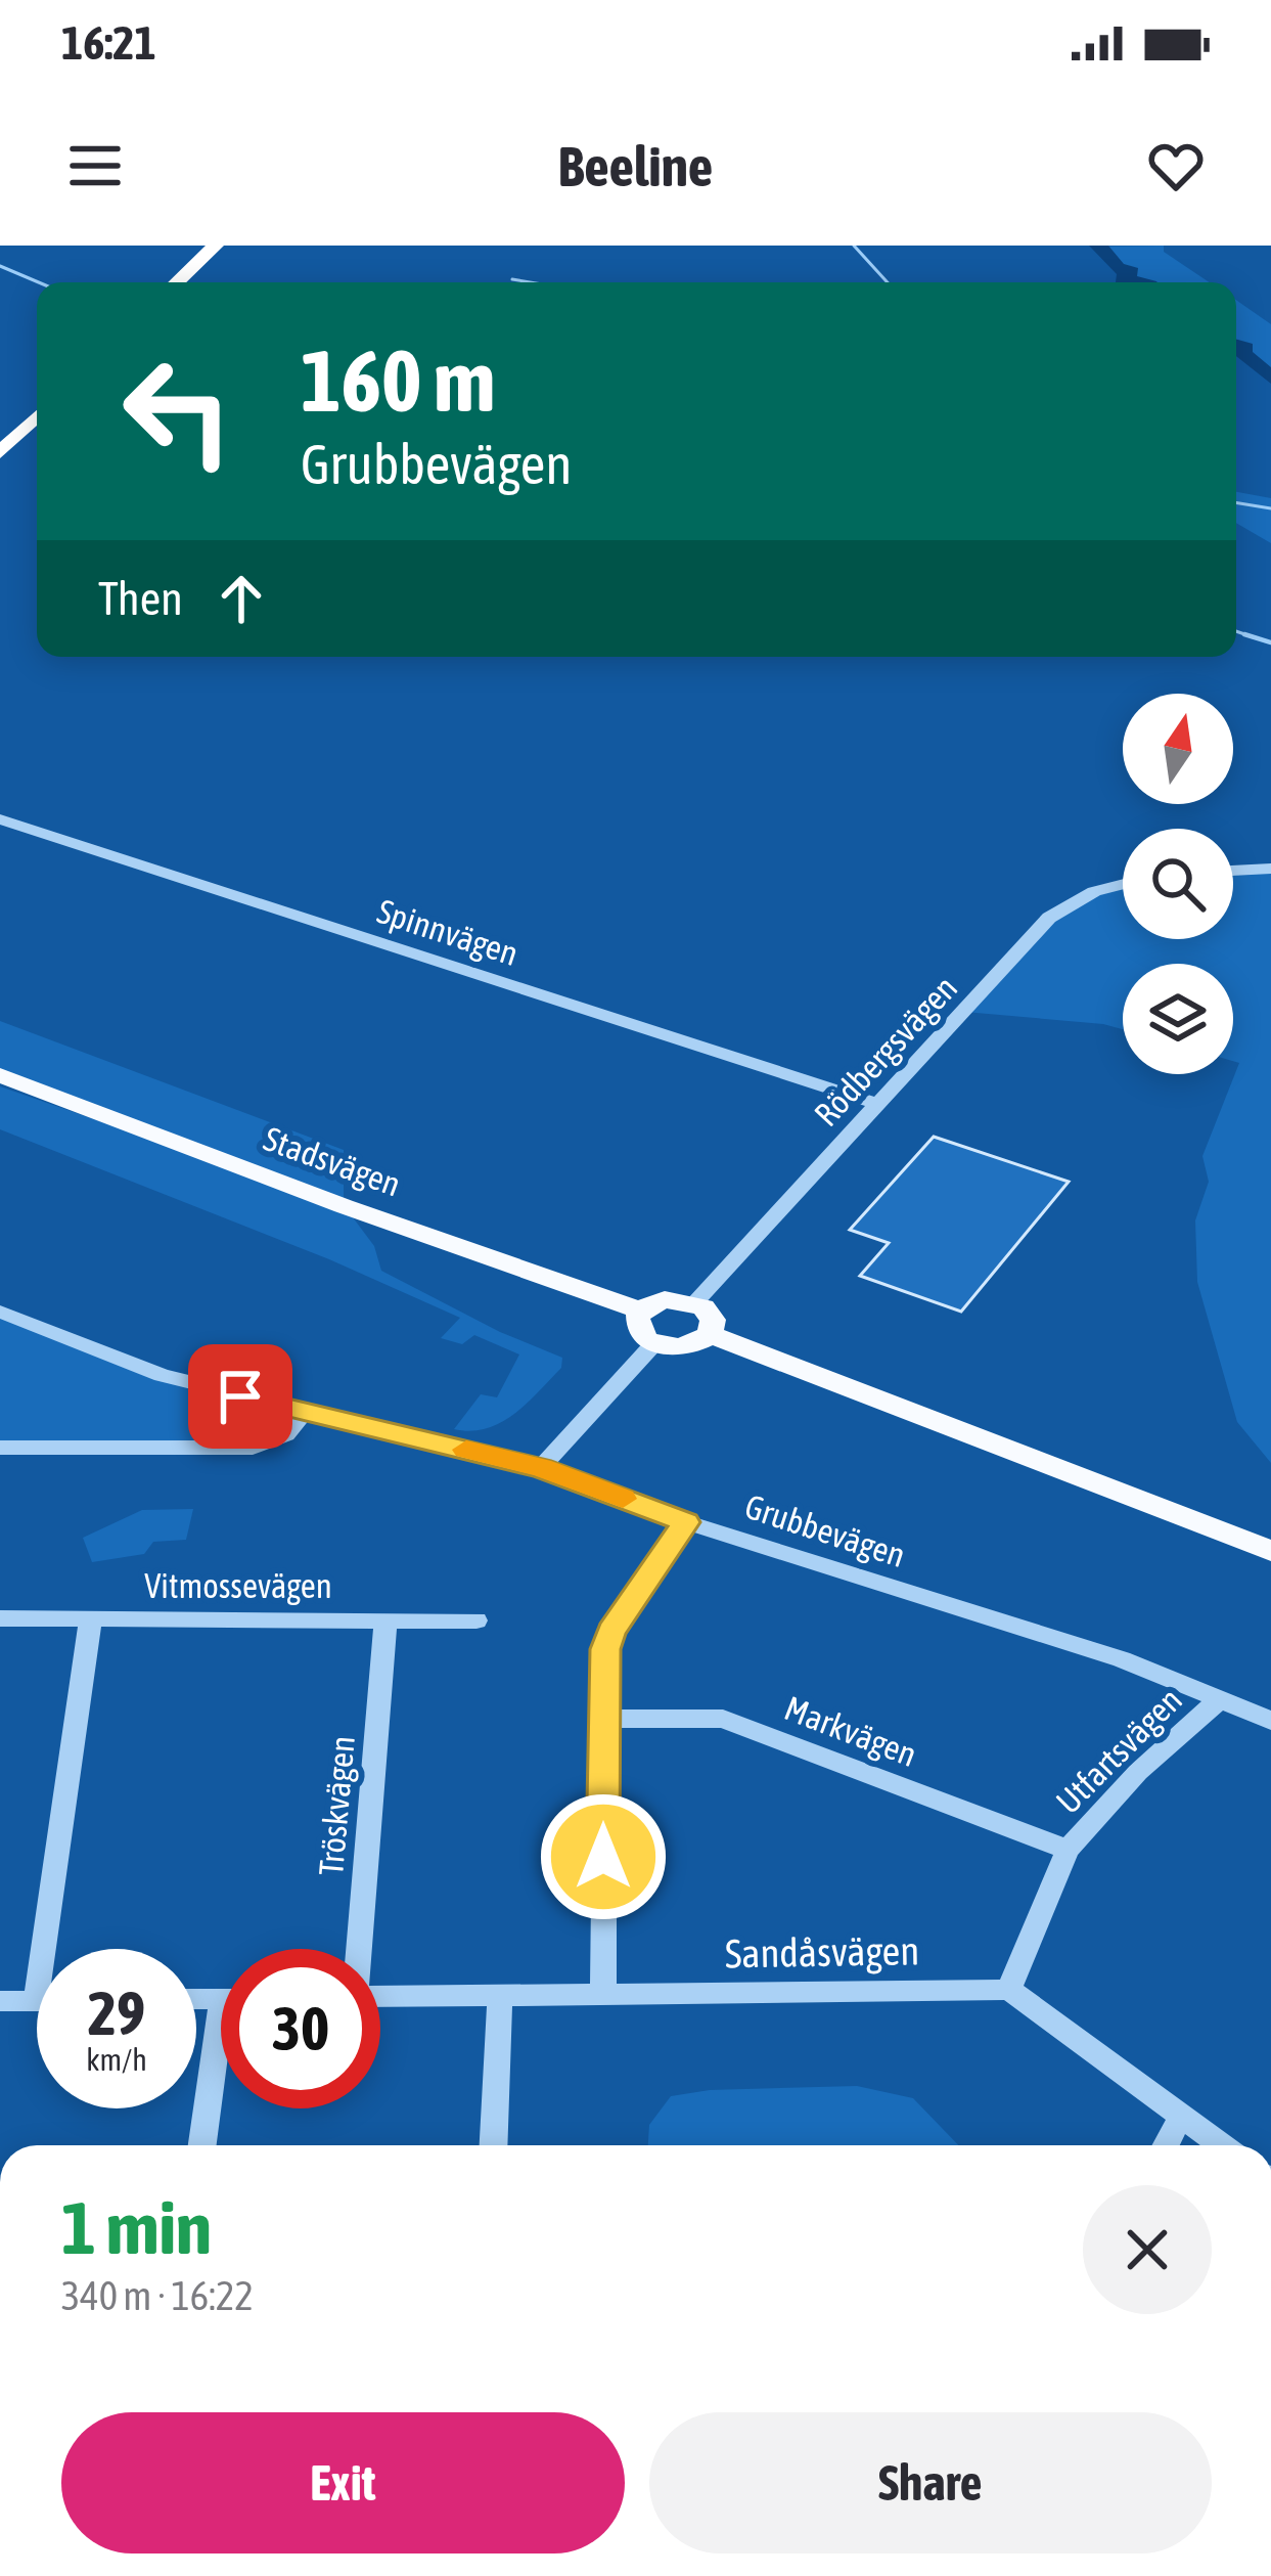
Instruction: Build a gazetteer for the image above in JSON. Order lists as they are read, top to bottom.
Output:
{
  "streets": {
    "main road": ["Stadsvägen"],
    "street": [
      "Spinnvägen",
      "Rödbergsvägen",
      "Grubbevägen",
      "Vitmossevägen",
      "Markvägen",
      "Utfartsvägen",
      "Tröskvägen",
      "Sandåsvägen"
    ]
  },
  "crossings": [
    ["Spinnvägen", "Rödbergsvägen"],
    ["Rödbergsvägen", "Stadsvägen"],
    ["Grubbevägen", "Utfartsvägen"],
    ["Vitmossevägen", "Tröskvägen"],
    ["Markvägen", "Utfartsvägen"],
    ["Utfartsvägen", "Sandåsvägen"]
  ],
  "north": "top",
  "page": {
    "status": "16:21",
    "header": "Beeline",
    "turn": ["160 m", "Grubbevägen"],
    "then": "Then",
    "speed": "29 km/h",
    "limit": "30",
    "heading": ["1 min", "340 m · 16:22"],
    "buttons": ["Exit", "Share"]
  }
}
